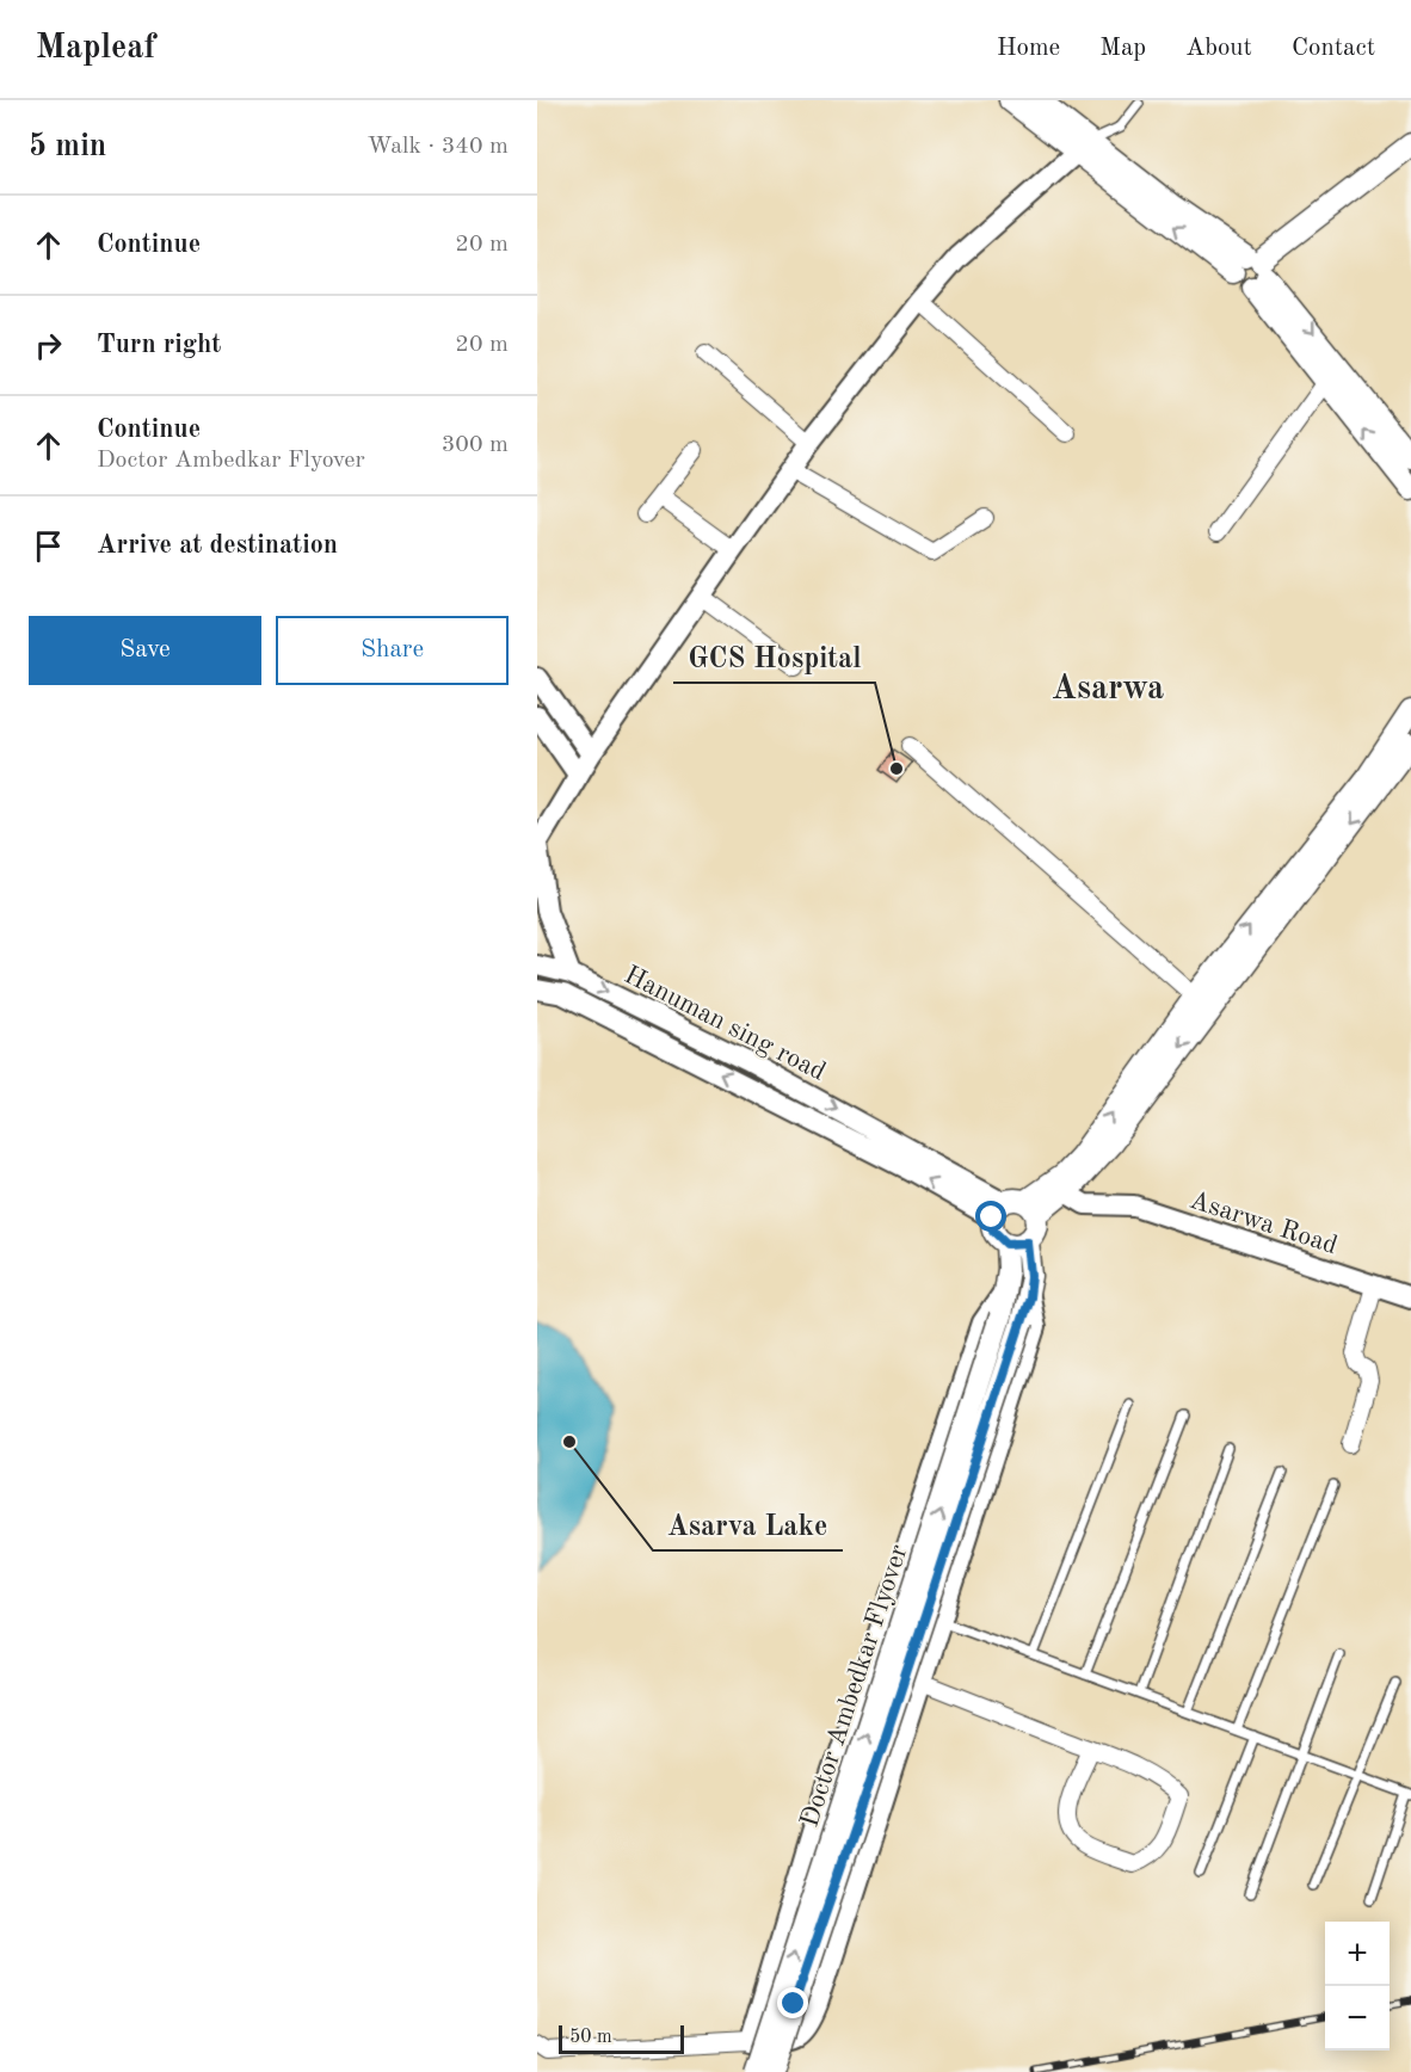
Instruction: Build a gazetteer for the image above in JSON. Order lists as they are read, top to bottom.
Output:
{
  "streets": {
    "main road": ["Doctor Ambedkar Flyover"],
    "street": ["Hanuman sing road", "Asarwa Road"]
  },
  "districts": ["Asarwa"],
  "places": ["GCS Hospital", "Asarva Lake"],
  "scale_bar": "50 m",
  "page": {
    "header": "Mapleaf",
    "nav": [
      "Home",
      "Map",
      "About",
      "Contact"
    ],
    "heading": ["5 min", "Walk · 340 m"],
    "list": [
      ["Continue", "20 m"],
      ["Turn right", "20 m"],
      ["Continue", "Doctor Ambedkar Flyover", "300 m"],
      "Arrive at destination"
    ],
    "buttons": ["Save", "Share"],
    "map_buttons": ["+", "−"],
    "scale": "50 m"
  }
}
